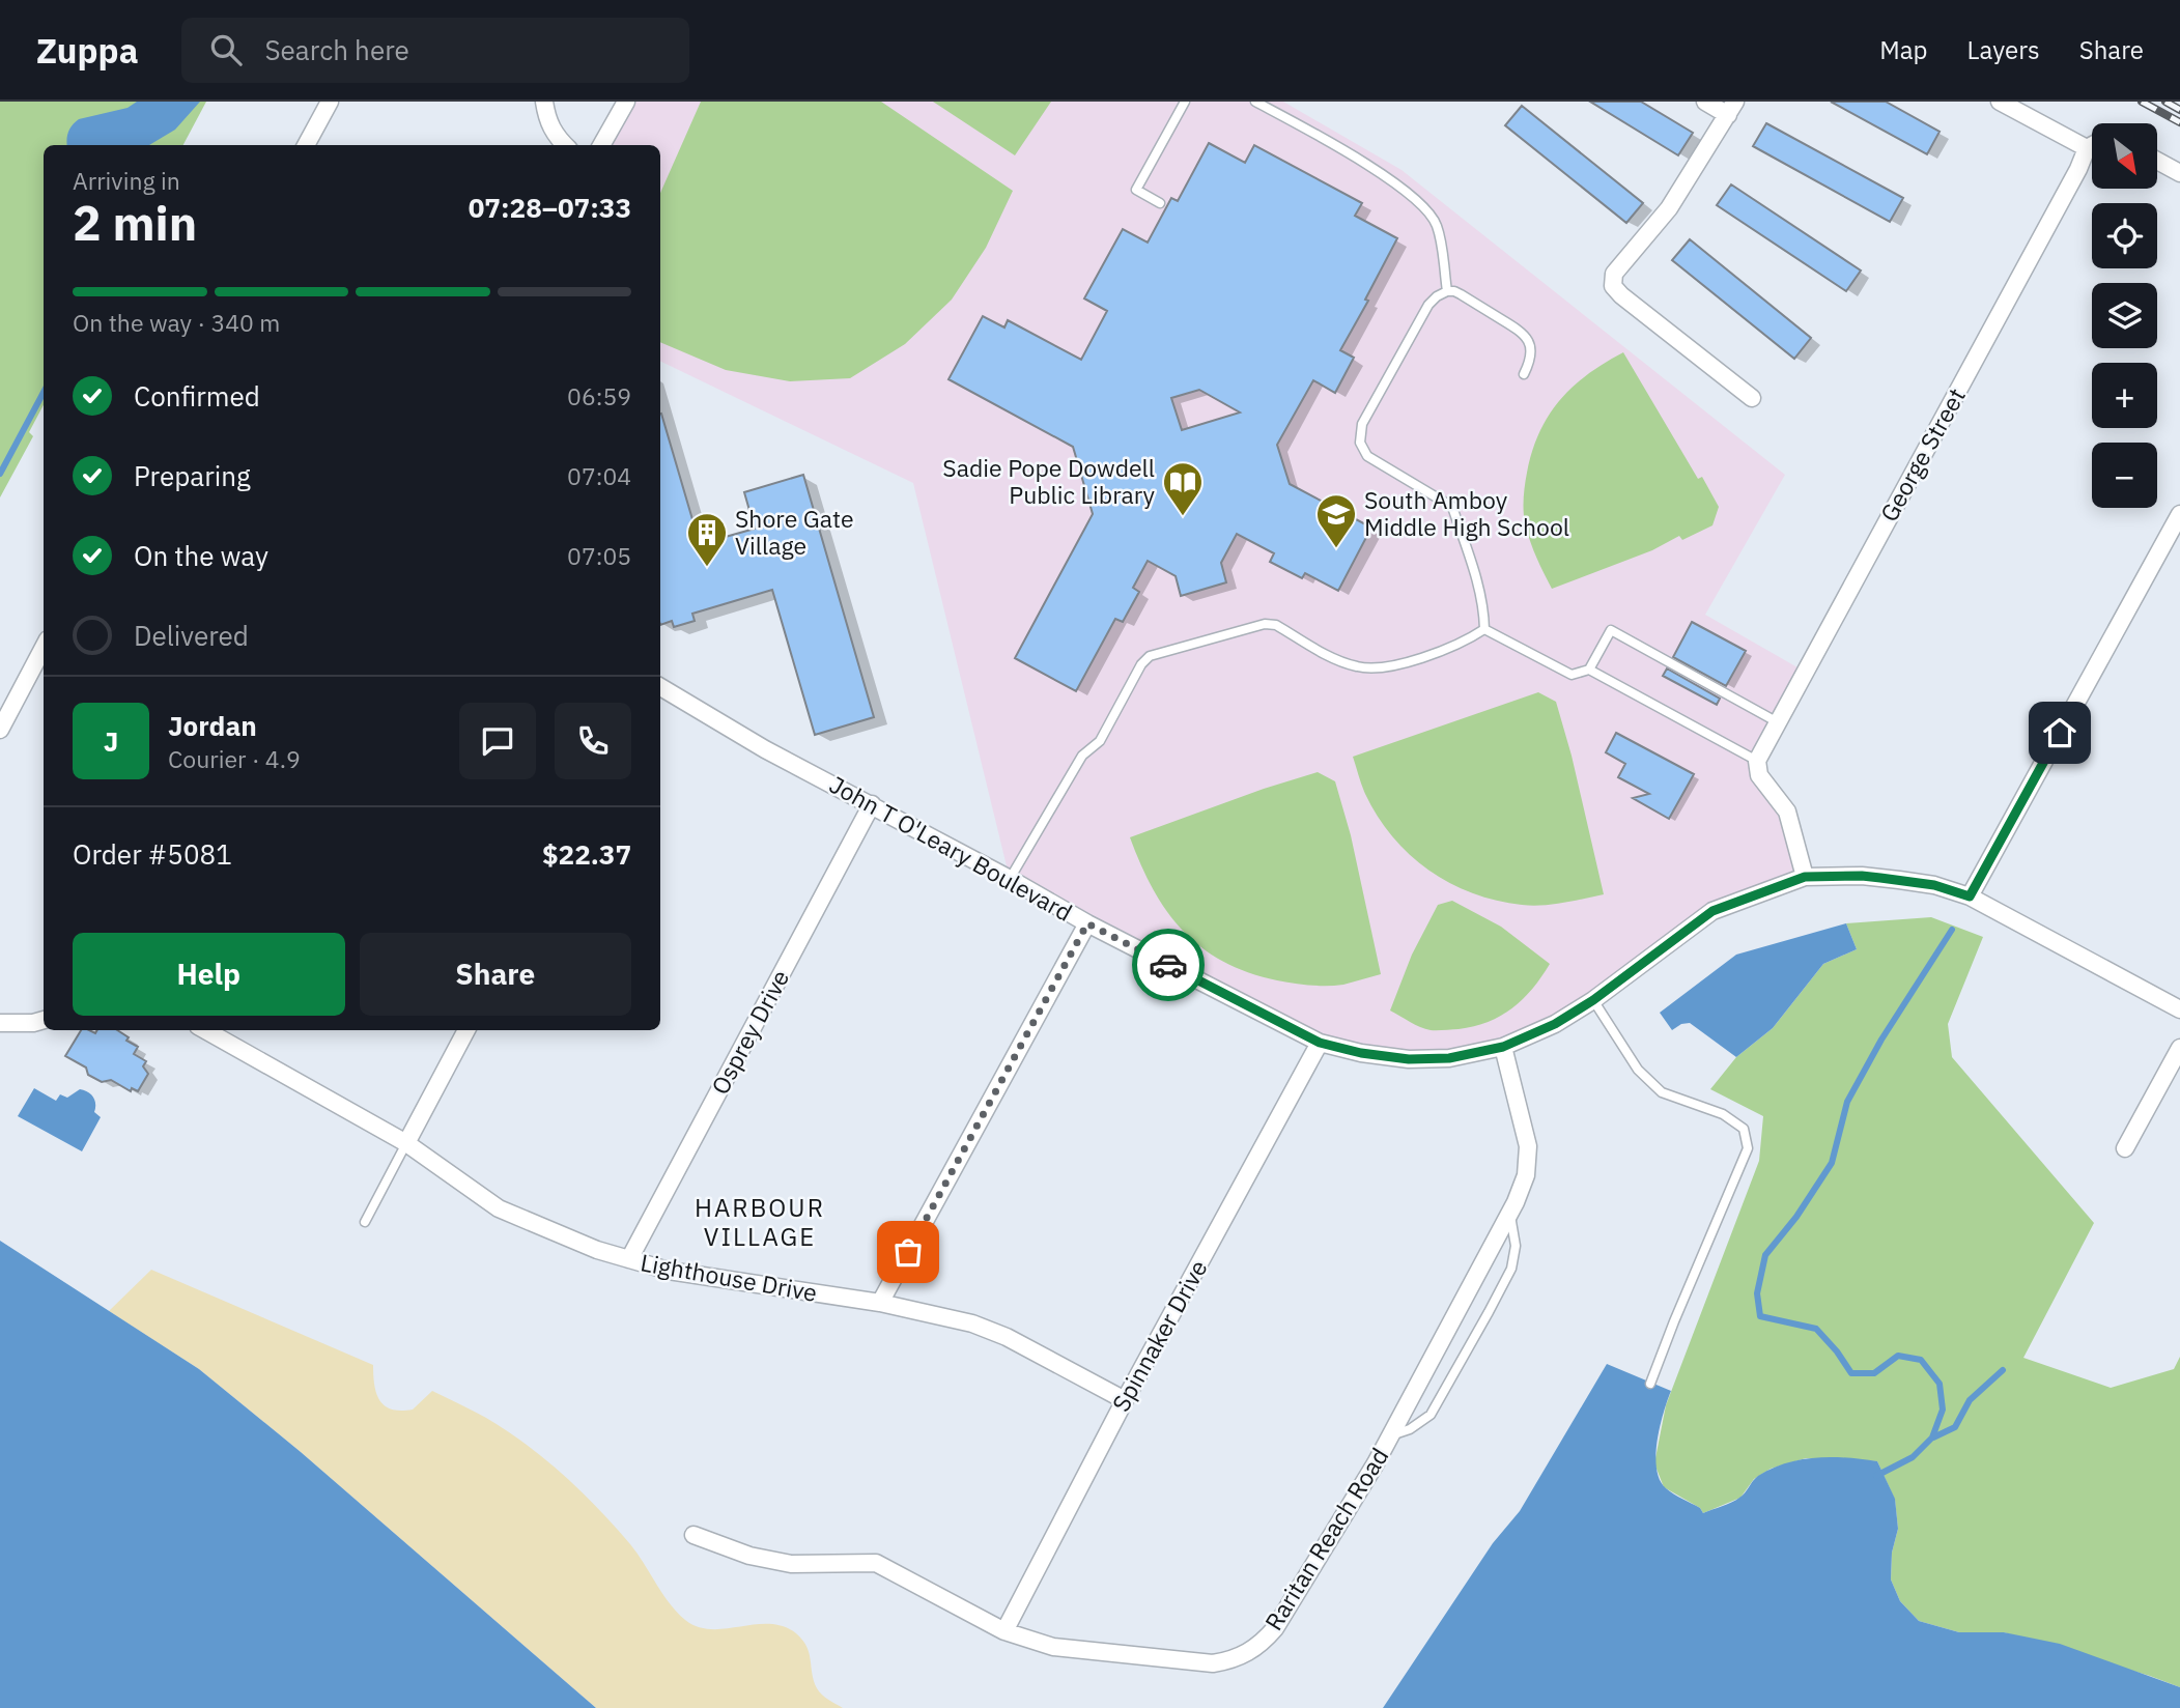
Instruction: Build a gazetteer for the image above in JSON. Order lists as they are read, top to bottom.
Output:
{
  "streets": {
    "street": [
      "George Street",
      "John T O'Leary Boulevard",
      "Osprey Drive",
      "Lighthouse Drive",
      "Spinnaker Drive",
      "Raritan Reach Road"
    ]
  },
  "crossings": [
    ["John T O'Leary Boulevard", "Osprey Drive"],
    ["John T O'Leary Boulevard", "Spinnaker Drive"],
    ["John T O'Leary Boulevard", "Raritan Reach Road"],
    ["Osprey Drive", "Lighthouse Drive"],
    ["Lighthouse Drive", "Spinnaker Drive"],
    ["Spinnaker Drive", "Raritan Reach Road"]
  ],
  "districts": ["HARBOUR VILLAGE"],
  "places": {
    "library": ["Sadie Pope Dowdell Public Library"],
    "school or university": ["South Amboy Middle High School"],
    "building": ["Shore Gate Village"]
  },
  "north": "bottom right",
  "page": {
    "header": "Zuppa",
    "search": "Search here",
    "nav": ["Map", "Layers", "Share"],
    "map_buttons": ["+", "−"],
    "heading": ["2 min", "Arriving in", "07:28–07:33"],
    "panel": [
      "Jordan",
      "Courier · 4.9",
      "Order #5081",
      "$22.37"
    ],
    "bar": "On the way · 340 m",
    "list": [
      ["Confirmed", "06:59"],
      ["Preparing", "07:04"],
      ["On the way", "07:05"],
      "Delivered"
    ],
    "round": "J",
    "buttons": ["Help", "Share"]
  }
}
